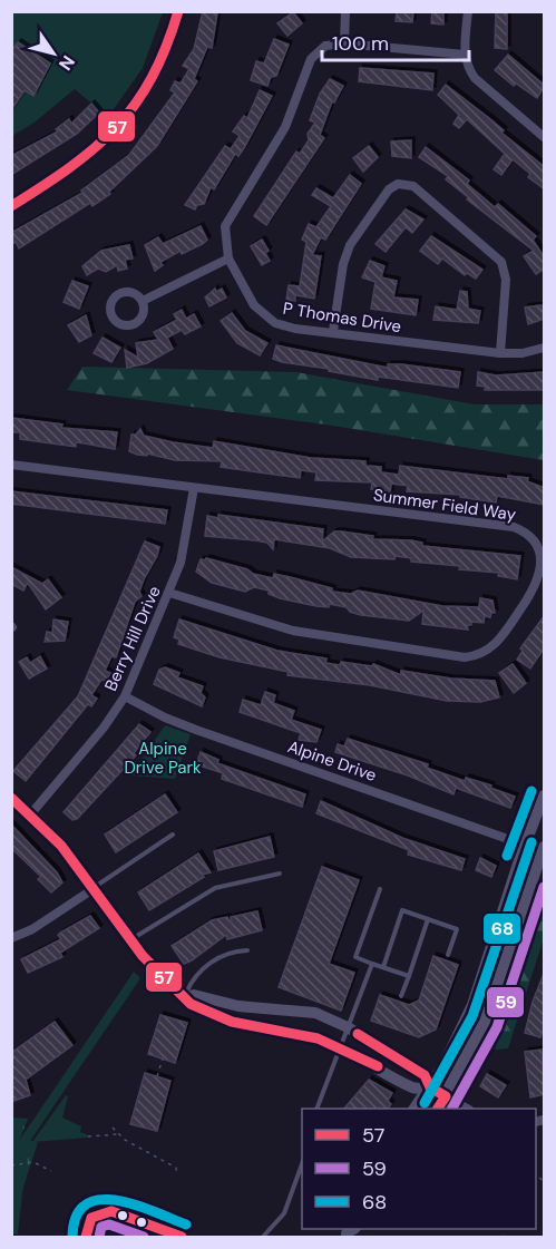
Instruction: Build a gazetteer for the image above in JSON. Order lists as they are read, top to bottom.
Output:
{
  "streets": {
    "street": [
      "P Thomas Drive",
      "Summer Field Way",
      "Berry Hill Drive",
      "Alpine Drive"
    ]
  },
  "crossings": [
    ["Summer Field Way", "Berry Hill Drive"],
    ["Berry Hill Drive", "Alpine Drive"]
  ],
  "parks": ["Alpine Drive Park"],
  "lines": ["transit line 57", "transit line 68", "transit line 59"],
  "legend": ["57", "59", "68"],
  "scale_bar": "100 m",
  "north": "bottom right"
}
